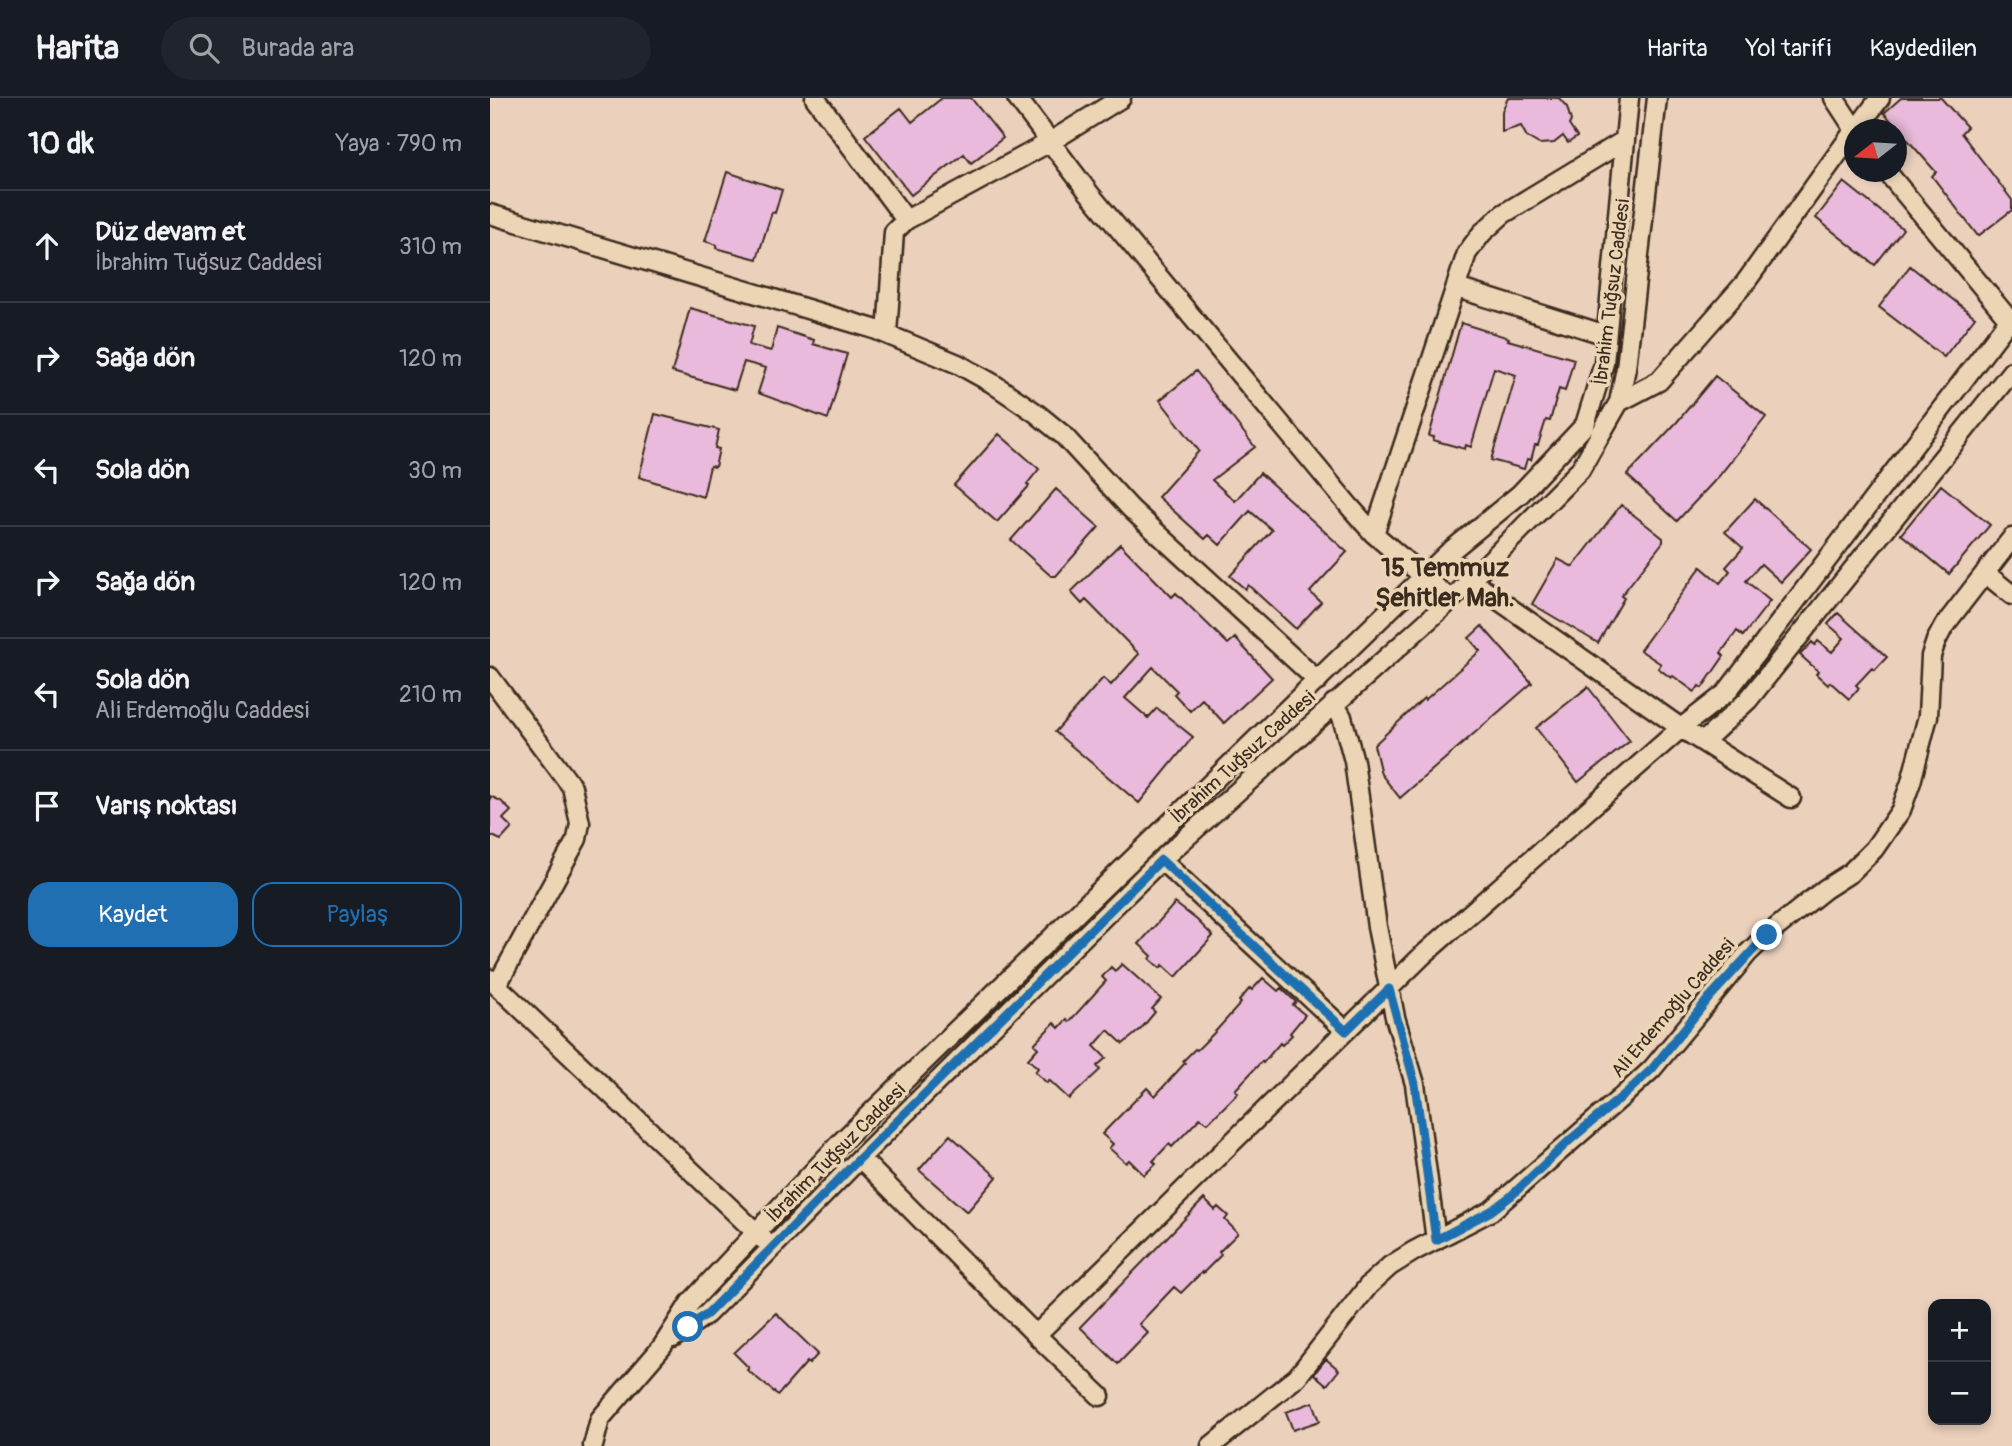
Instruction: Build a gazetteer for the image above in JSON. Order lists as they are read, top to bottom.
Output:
{
  "streets": {
    "street": ["İbrahim Tuğsuz Caddesi", "Ali Erdemoğlu Caddesi"]
  },
  "districts": ["15 Temmuz Şehitler Mah."],
  "north": "left",
  "page": {
    "header": "Harita",
    "search": "Burada ara",
    "nav": ["Harita", "Yol tarifi", "Kaydedilen"],
    "heading": ["10 dk", "Yaya · 790 m"],
    "list": [
      ["Düz devam et", "İbrahim Tuğsuz Caddesi", "310 m"],
      ["Sağa dön", "120 m"],
      ["Sola dön", "30 m"],
      ["Sağa dön", "120 m"],
      ["Sola dön", "Ali Erdemoğlu Caddesi", "210 m"],
      "Varış noktası"
    ],
    "buttons": ["Kaydet", "Paylaş"],
    "map_buttons": ["+", "−"]
  }
}
